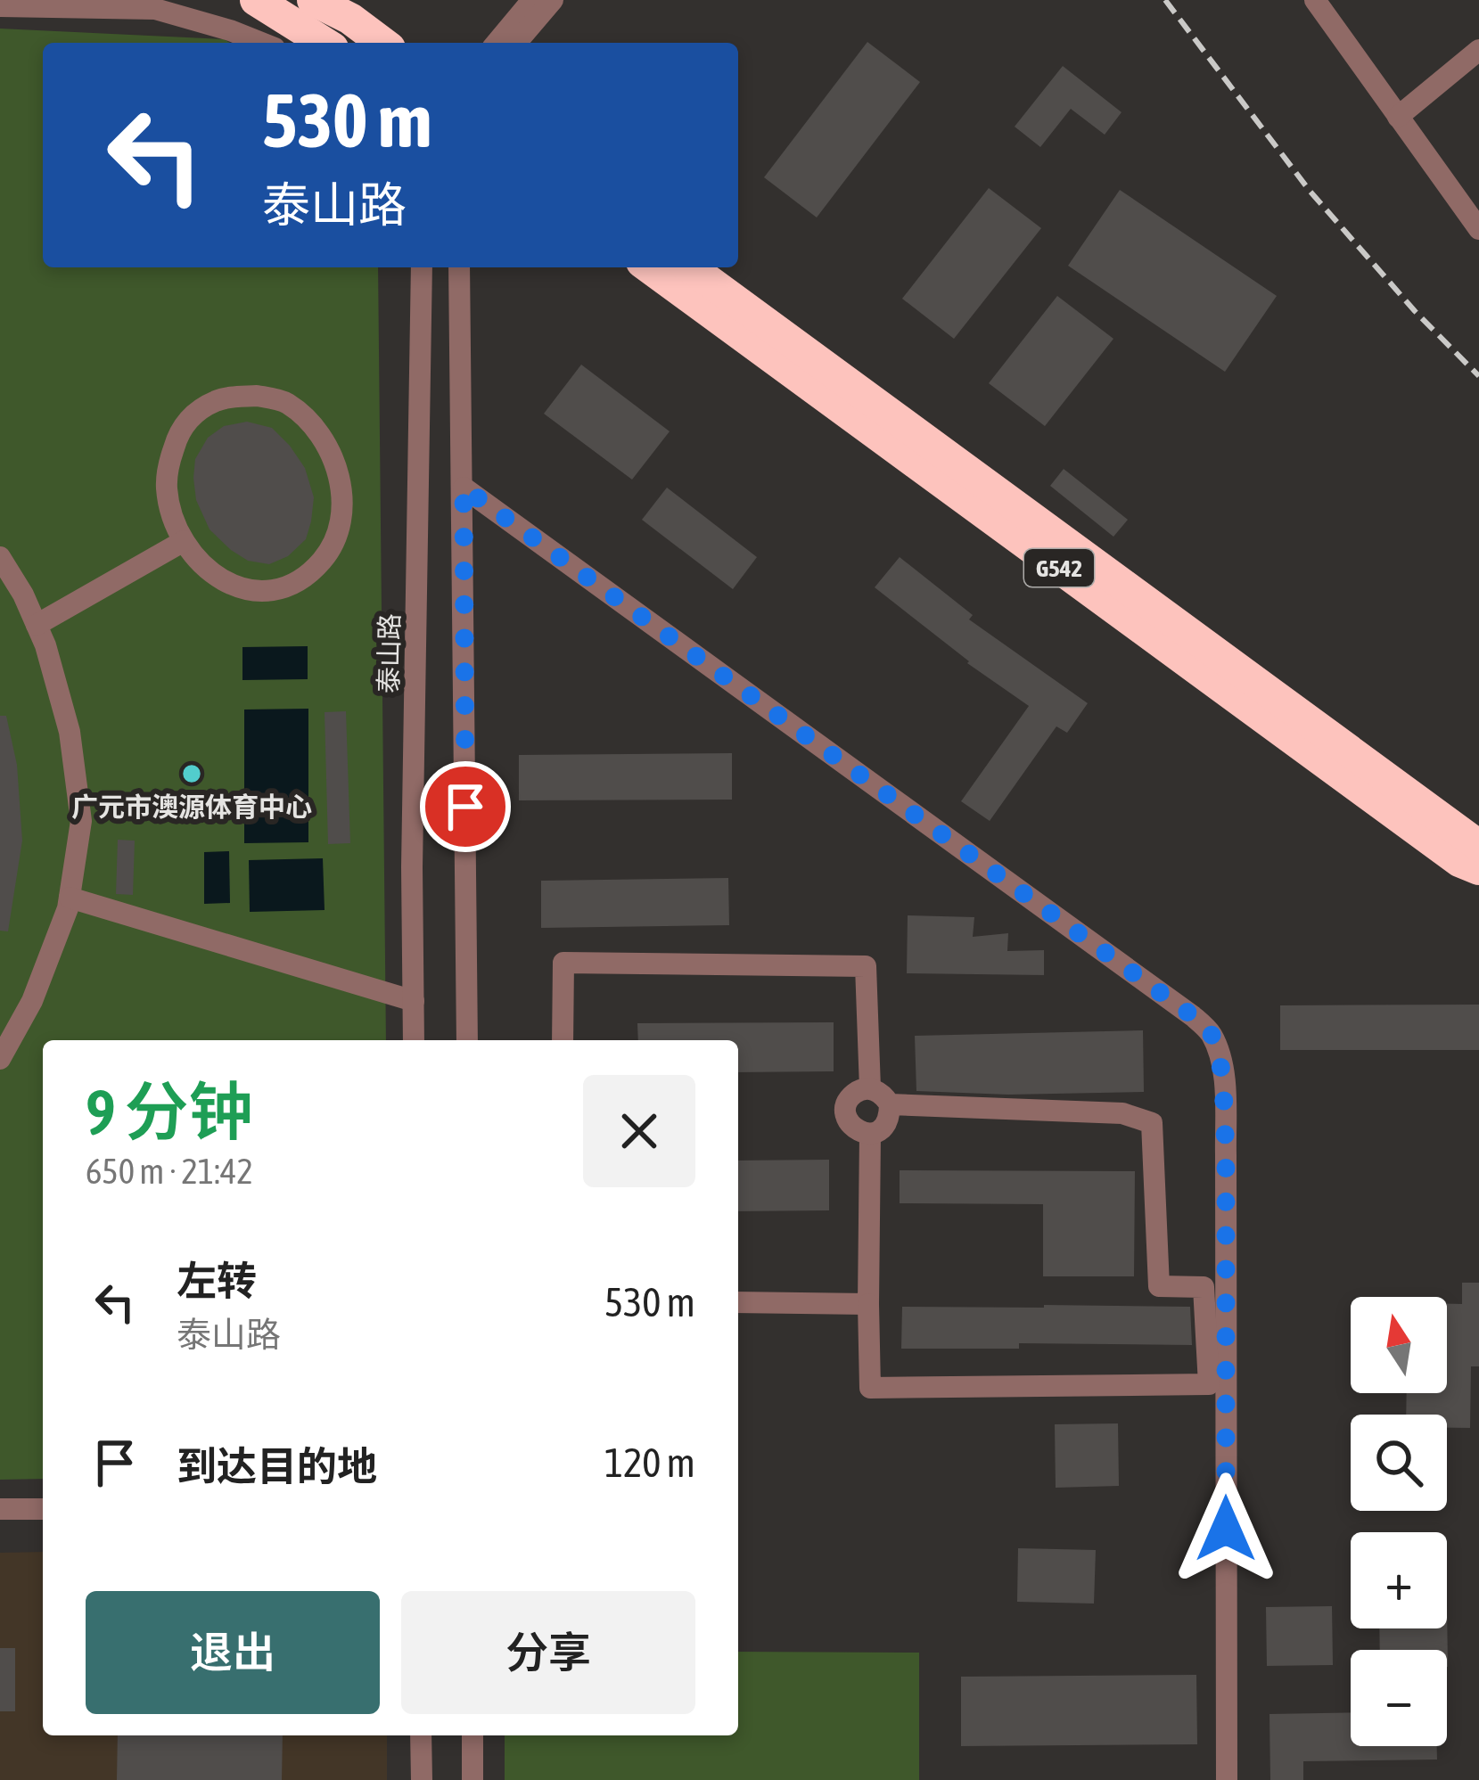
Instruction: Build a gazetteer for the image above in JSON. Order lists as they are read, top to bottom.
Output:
{
  "streets": {
    "highway": ["G542"],
    "street": ["泰山路"]
  },
  "places": ["广元市澳源体育中心"],
  "north": "top",
  "page": {
    "turn": ["530 m", "泰山路"],
    "heading": ["9 分钟", "650 m · 21:42"],
    "list": [
      {
        "name": "左转",
        "note": "泰山路",
        "value": "530 m"
      },
      {
        "name": "到达目的地",
        "value": "120 m"
      }
    ],
    "map_buttons": ["+", "−"],
    "buttons": ["退出", "分享"]
  }
}
